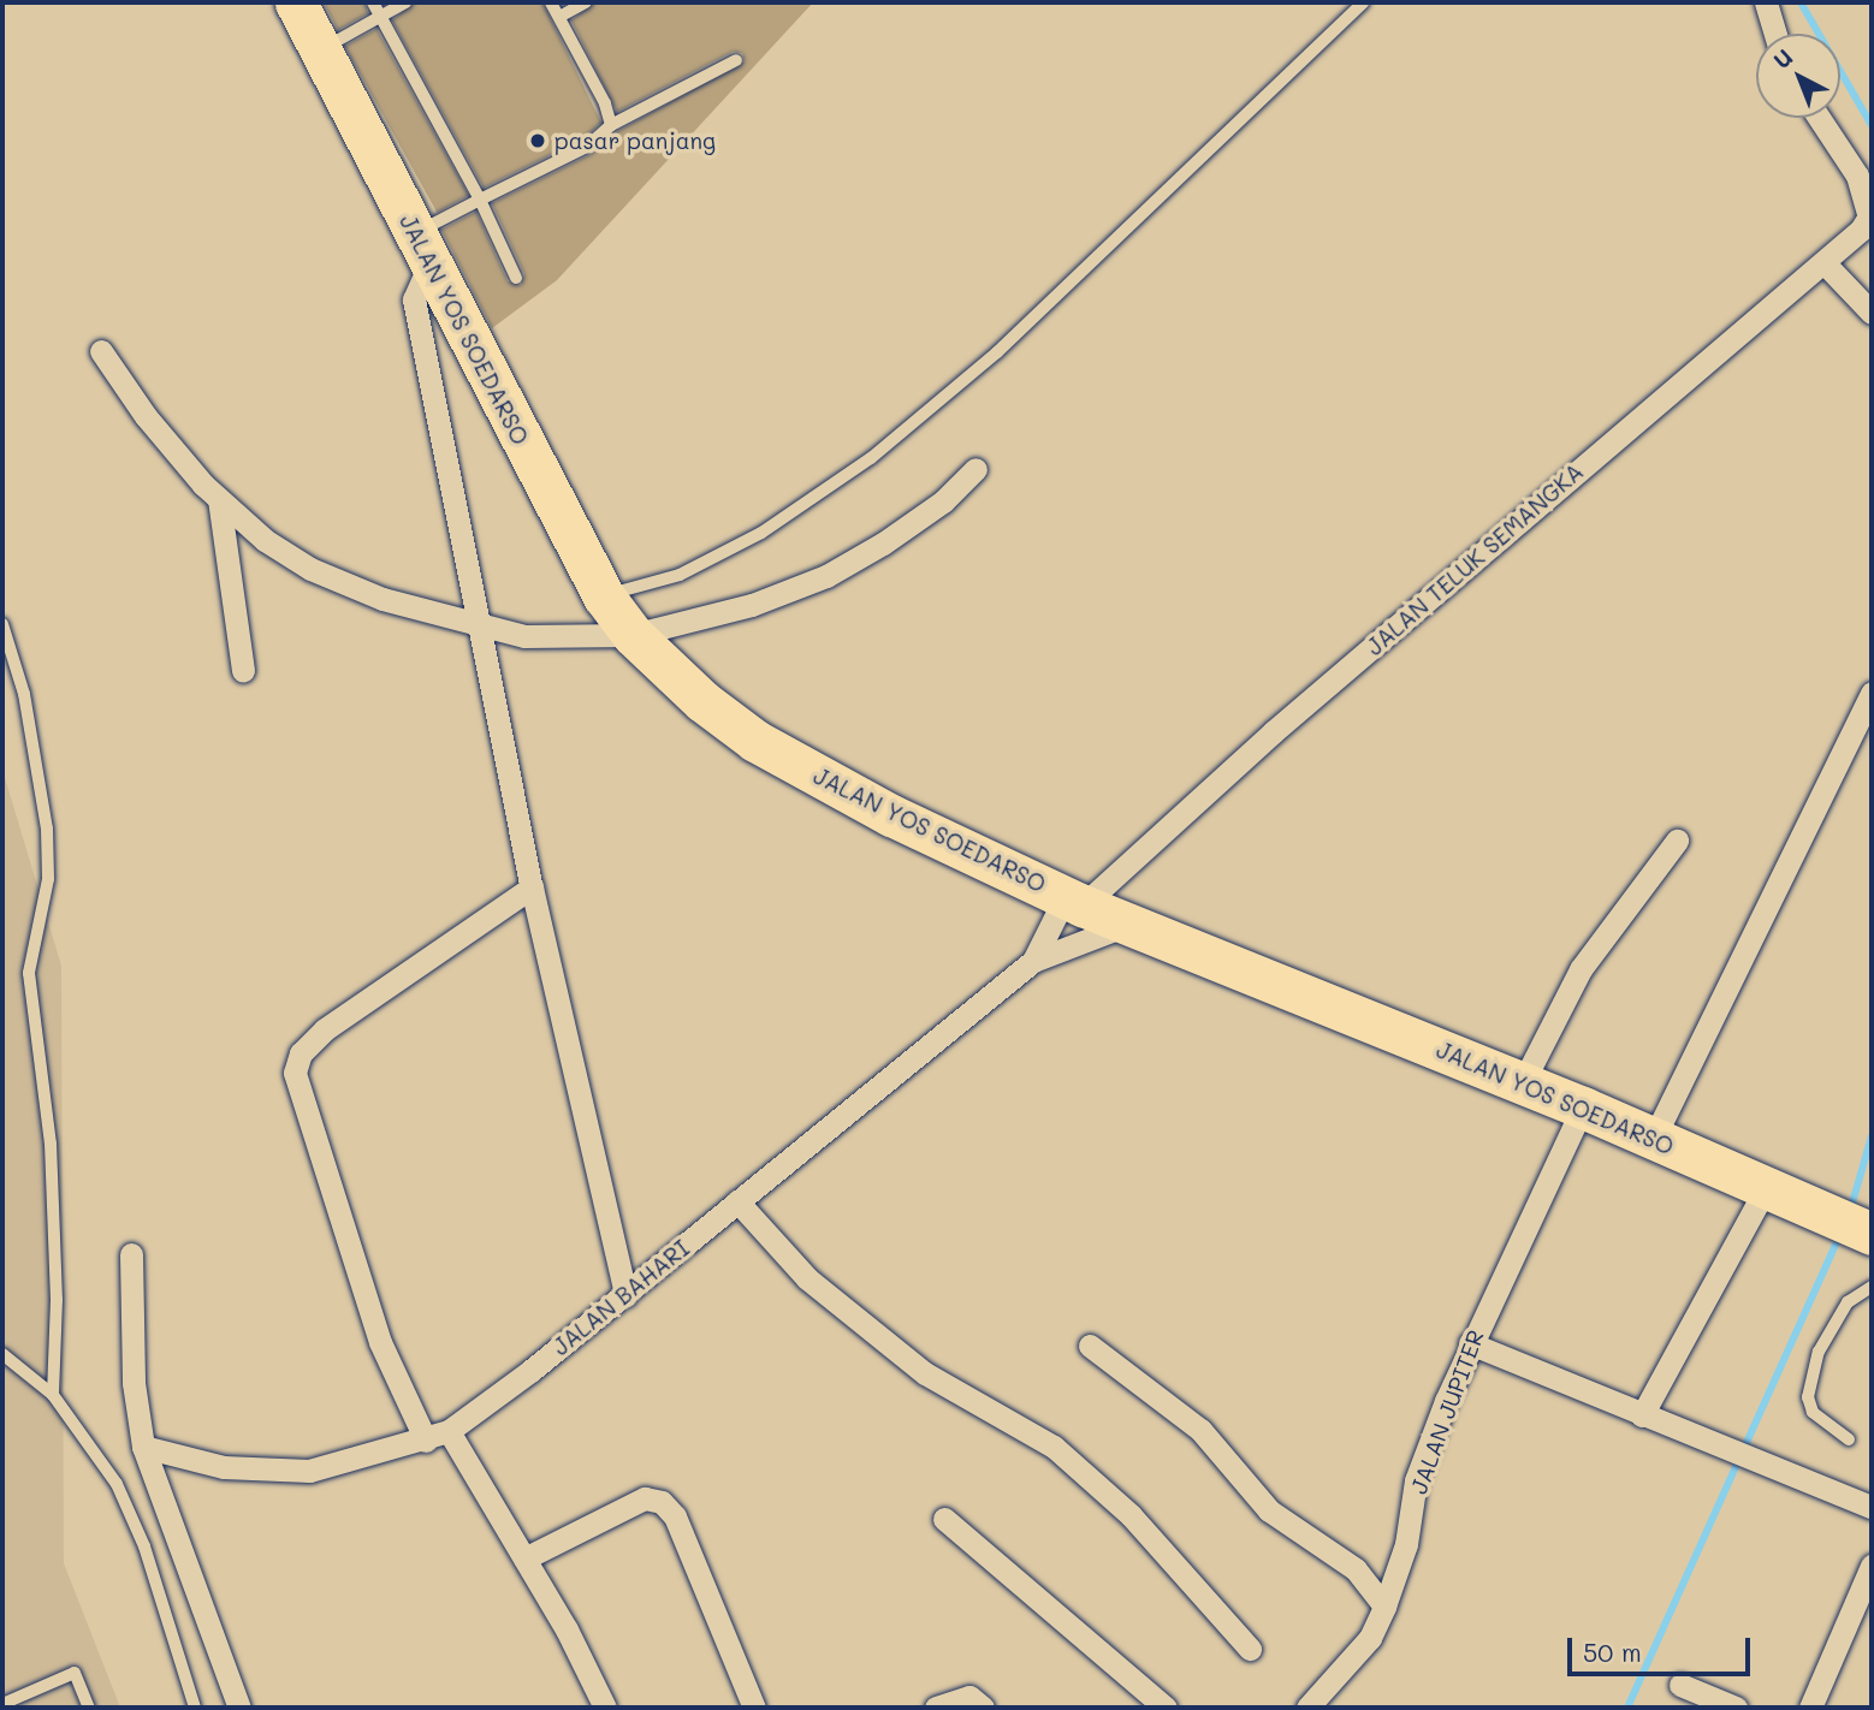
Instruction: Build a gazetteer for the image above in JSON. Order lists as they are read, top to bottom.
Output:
{
  "streets": {
    "highway": ["JALAN YOS SOEDARSO"],
    "street": ["JALAN TELUK SEMANGKA", "JALAN BAHARI", "JALAN JUPITER"]
  },
  "crossings": [
    ["JALAN YOS SOEDARSO", "JALAN TELUK SEMANGKA"],
    ["JALAN YOS SOEDARSO", "JALAN BAHARI"],
    ["JALAN YOS SOEDARSO", "JALAN JUPITER"],
    ["JALAN TELUK SEMANGKA", "JALAN BAHARI"]
  ],
  "places": ["pasar panjang"],
  "scale_bar": "50 m",
  "north": "top left"
}
